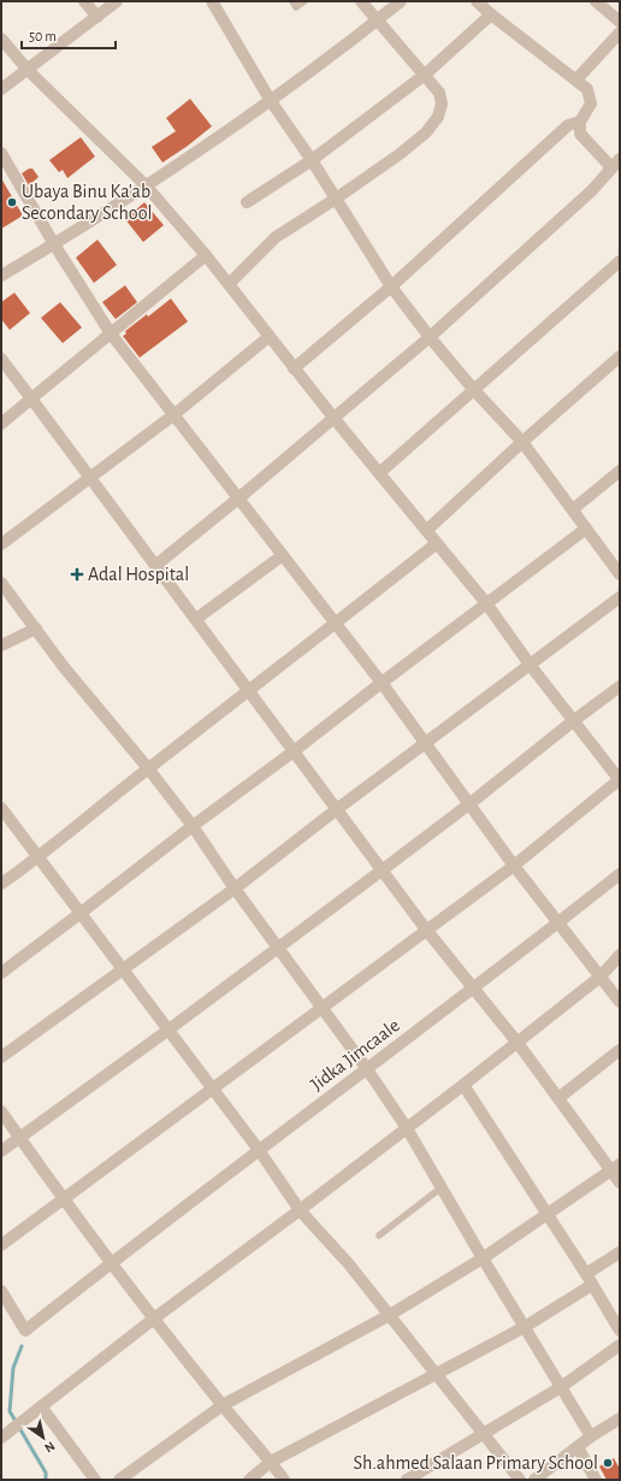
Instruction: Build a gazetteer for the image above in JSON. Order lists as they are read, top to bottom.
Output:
{
  "streets": {
    "street": ["Jidka Jimcaale"]
  },
  "places": {
    "other": ["Ubaya Binu Ka'ab Secondary School", "Sh.ahmed Salaan Primary School"],
    "health": ["Adal Hospital"]
  },
  "scale_bar": "50 m",
  "north": "bottom right"
}
